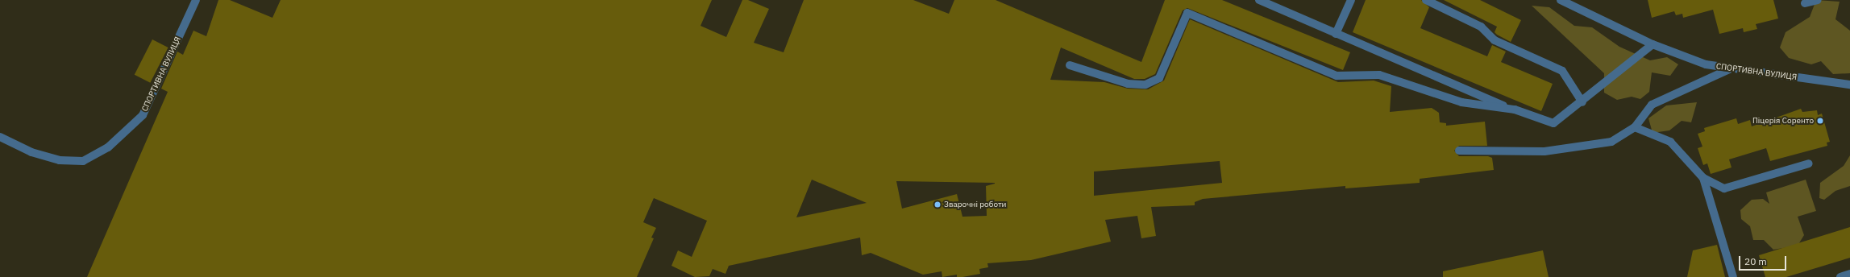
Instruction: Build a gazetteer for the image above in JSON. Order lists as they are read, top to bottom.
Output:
{
  "streets": {
    "street": ["СПОРТИВНА ВУЛИЦЯ"]
  },
  "places": ["Піцерія Соренто", "Зварочні роботи"],
  "scale_bar": "20 m"
}
